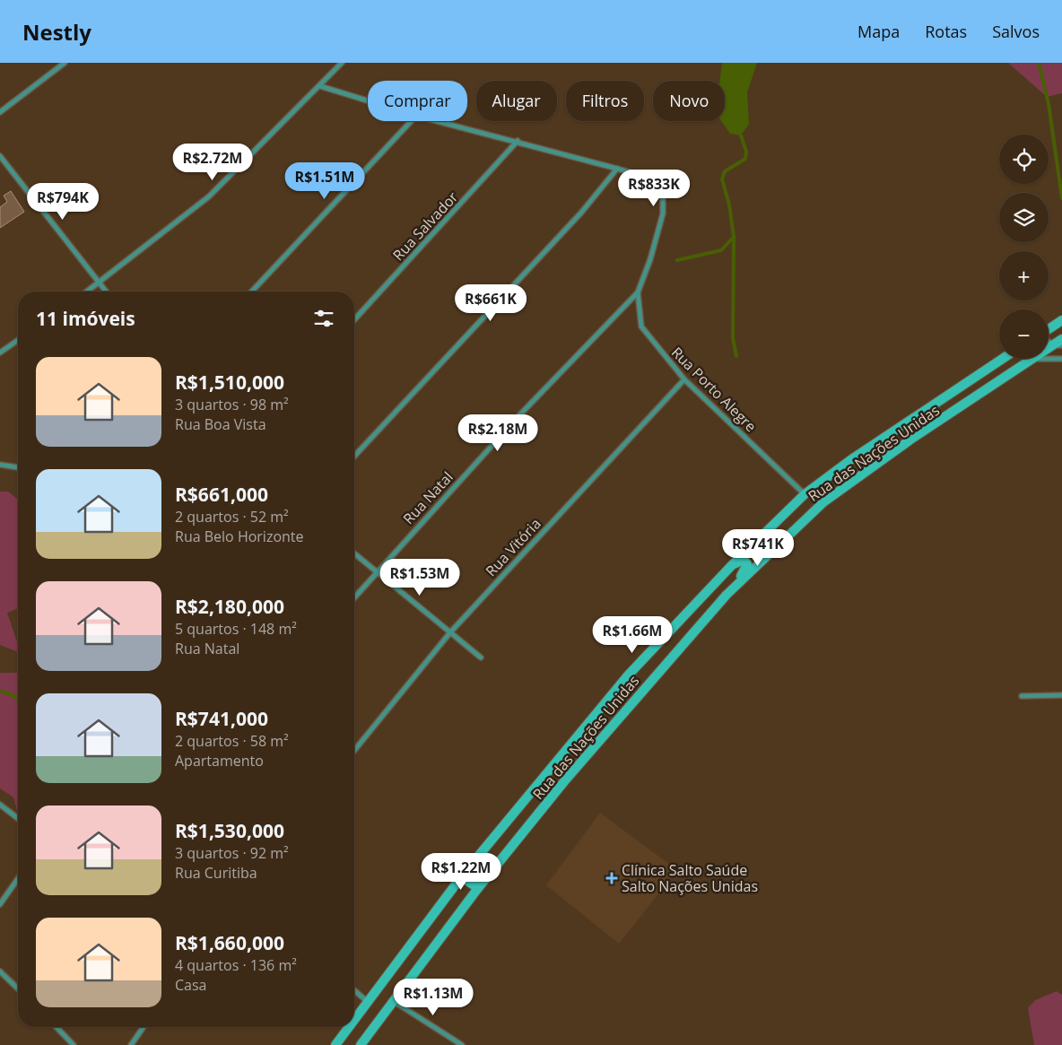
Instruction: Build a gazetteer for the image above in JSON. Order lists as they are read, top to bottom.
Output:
{
  "streets": {
    "main road": ["Rua das Nações Unidas"],
    "street": [
      "Rua Salvador",
      "Rua Porto Alegre",
      "Rua Natal",
      "Rua Vitória"
    ]
  },
  "crossings": [
    ["Rua Salvador", "Rua Porto Alegre"],
    ["Rua Porto Alegre", "Rua das Nações Unidas"],
    ["Rua Porto Alegre", "Rua Natal"],
    ["Rua Porto Alegre", "Rua Vitória"]
  ],
  "places": {
    "health": ["Clínica Salto Saúde Salto Nações Unidas"]
  },
  "page": {
    "header": "Nestly",
    "nav": ["Mapa", "Rotas", "Salvos"],
    "chip": [
      "Comprar",
      "Alugar",
      "Filtros",
      "Novo"
    ],
    "map_buttons": ["+", "−"],
    "price": [
      "R$2.72M",
      "R$1.51M",
      "R$833K",
      "R$794K",
      "R$661K",
      "R$2.18M",
      "R$741K",
      "R$1.53M",
      "R$1.66M",
      "R$1.22M",
      "R$1.13M"
    ],
    "heading": "11 imóveis",
    "list": [
      {
        "name": "R$1,510,000",
        "note": "3 quartos · 98 m² · Rua Boa Vista"
      },
      {
        "name": "R$661,000",
        "note": "2 quartos · 52 m² · Rua Belo Horizonte"
      },
      {
        "name": "R$2,180,000",
        "note": "5 quartos · 148 m² · Rua Natal"
      },
      {
        "name": "R$741,000",
        "note": "2 quartos · 58 m² · Apartamento"
      },
      {
        "name": "R$1,530,000",
        "note": "3 quartos · 92 m² · Rua Curitiba"
      },
      {
        "name": "R$1,660,000",
        "note": "4 quartos · 136 m² · Casa"
      }
    ]
  }
}
